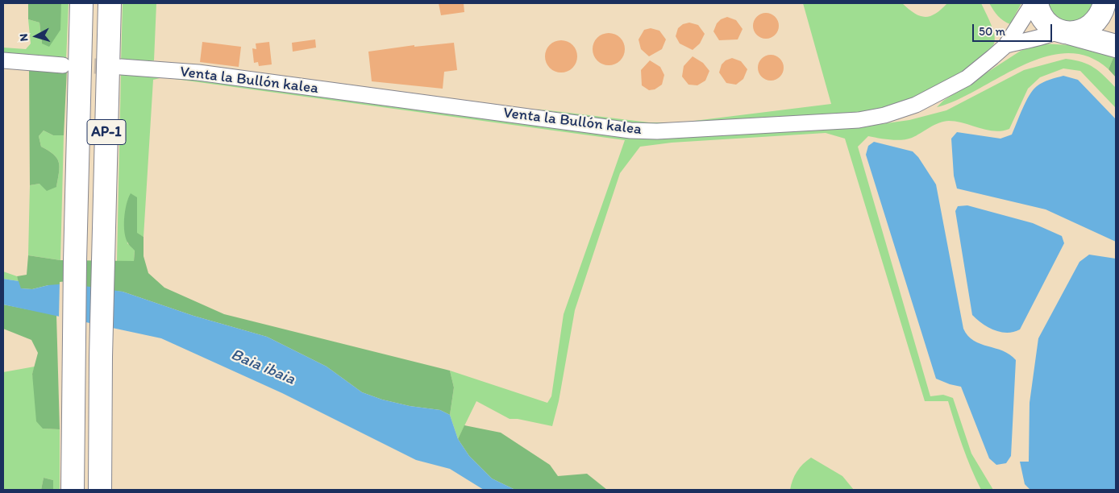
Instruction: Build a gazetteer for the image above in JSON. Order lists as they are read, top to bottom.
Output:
{
  "streets": {
    "highway": ["AP-1"],
    "street": ["Venta la Bullón kalea"]
  },
  "water": ["Baia ibaia"],
  "scale_bar": "50 m",
  "north": "left"
}
